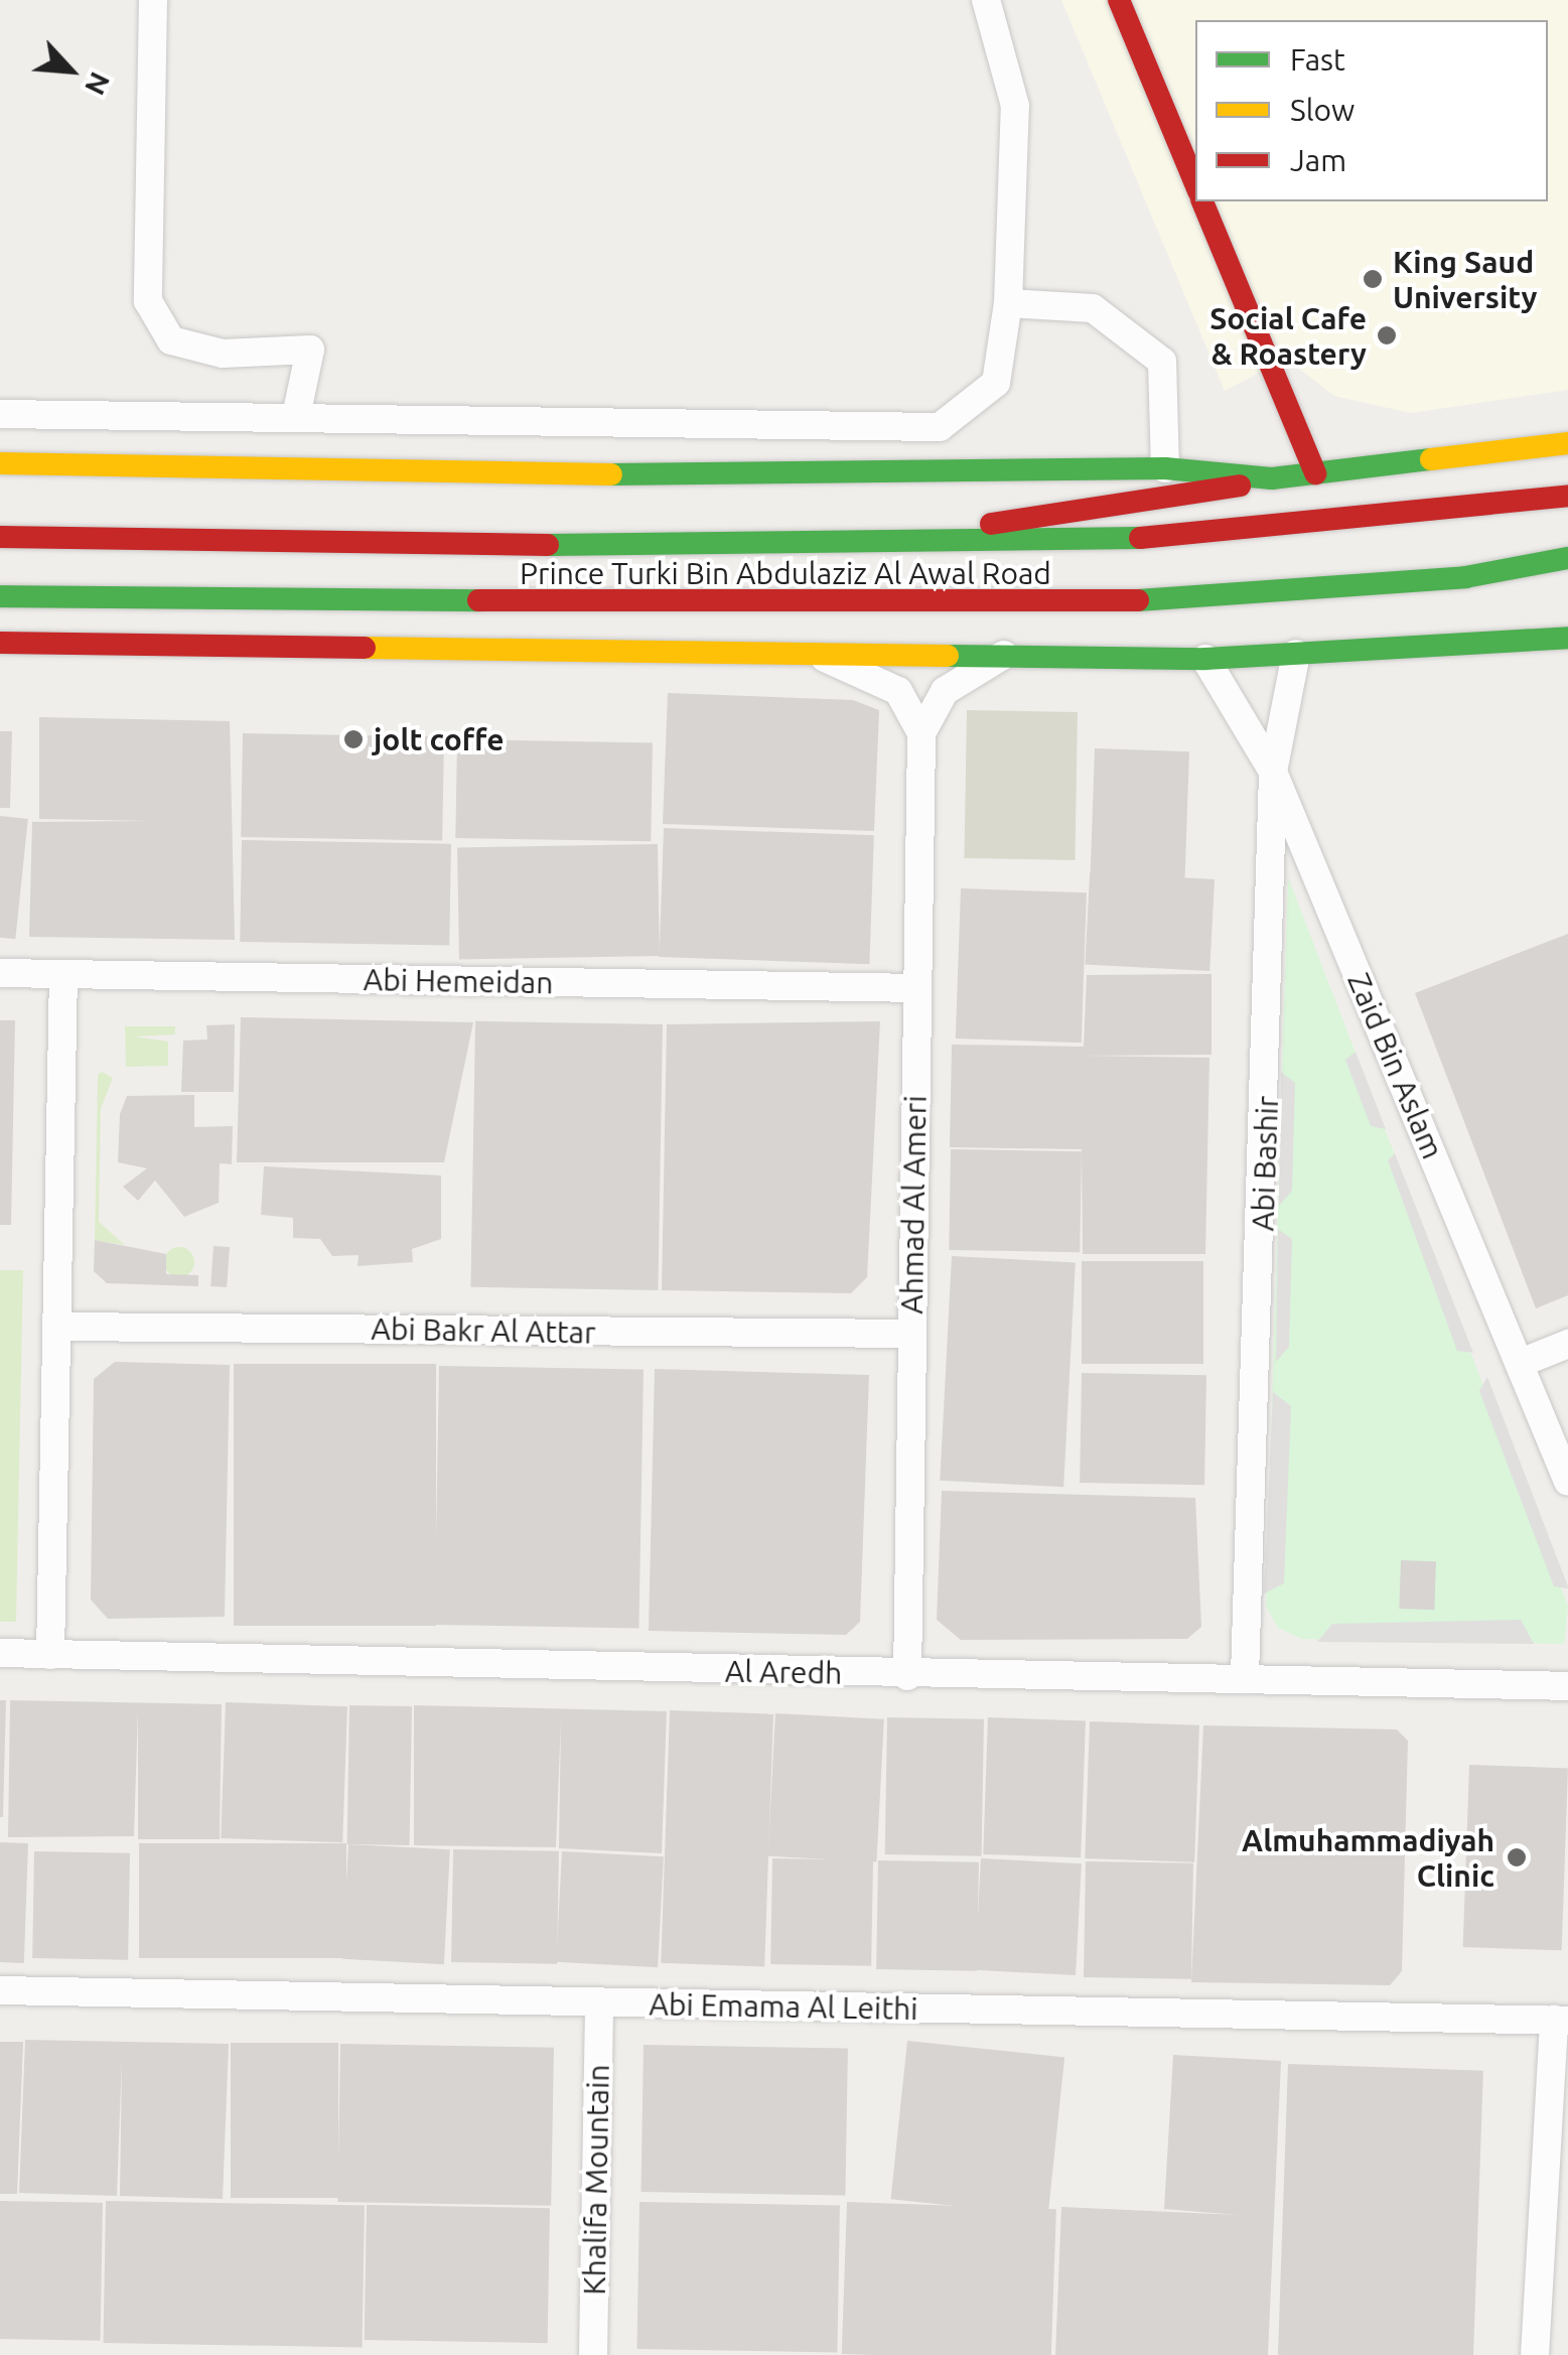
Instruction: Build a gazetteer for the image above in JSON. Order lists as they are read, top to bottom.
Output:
{
  "streets": {
    "main road": ["Prince Turki Bin Abdulaziz Al Awal Road"],
    "street": [
      "Abi Hemeidan",
      "Zaid Bin Aslam",
      "Abi Bashir",
      "Ahmad Al Ameri",
      "Abi Bakr Al Attar",
      "Al Aredh",
      "Abi Emama Al Leithi",
      "Khalifa Mountain"
    ]
  },
  "crossings": [
    ["Abi Hemeidan", "Ahmad Al Ameri"],
    ["Zaid Bin Aslam", "Abi Bashir"],
    ["Abi Bashir", "Al Aredh"],
    ["Ahmad Al Ameri", "Abi Bakr Al Attar"],
    ["Ahmad Al Ameri", "Al Aredh"],
    ["Abi Emama Al Leithi", "Khalifa Mountain"]
  ],
  "places": [
    "King Saud University",
    "Social Cafe & Roastery",
    "jolt coffe",
    "Almuhammadiyah Clinic"
  ],
  "legend": ["Fast", "Slow", "Jam"],
  "north": "bottom right"
}
